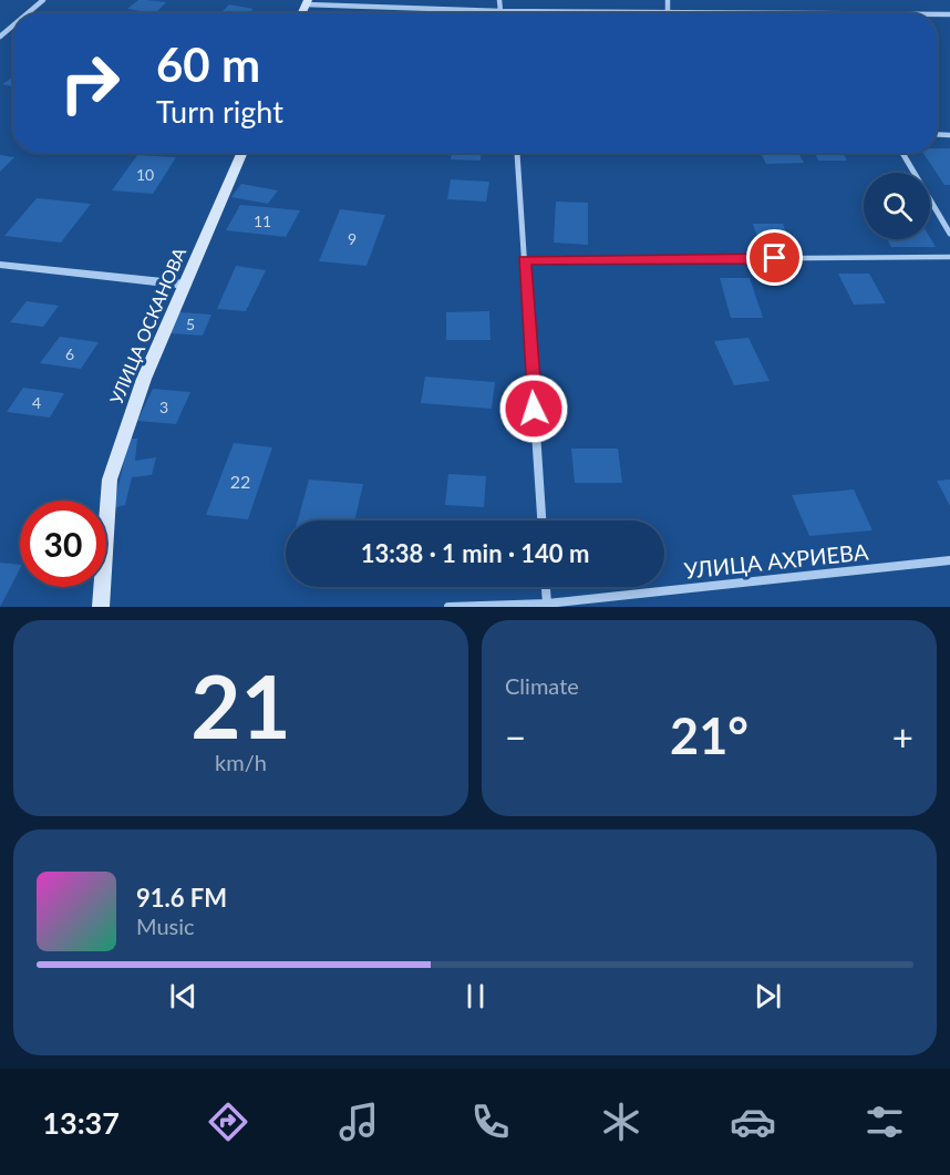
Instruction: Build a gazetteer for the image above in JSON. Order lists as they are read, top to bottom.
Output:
{
  "streets": {
    "main road": ["УЛИЦА ОСКАНОВА"],
    "street": ["УЛИЦА АХРИЕВА"]
  },
  "house_numbers": [
    "10",
    "11",
    "9",
    "5",
    "6",
    "4",
    "3",
    "22"
  ],
  "page": {
    "turn": ["60 m", "Turn right"],
    "limit": "30",
    "trip": "13:38 · 1 min · 140 m",
    "tile": [
      ["21", "km/h"],
      "Climate"
    ],
    "heat": ["−", "21°", "+"],
    "song": ["91.6 FM", "Music"],
    "tabs": "13:37"
  }
}
